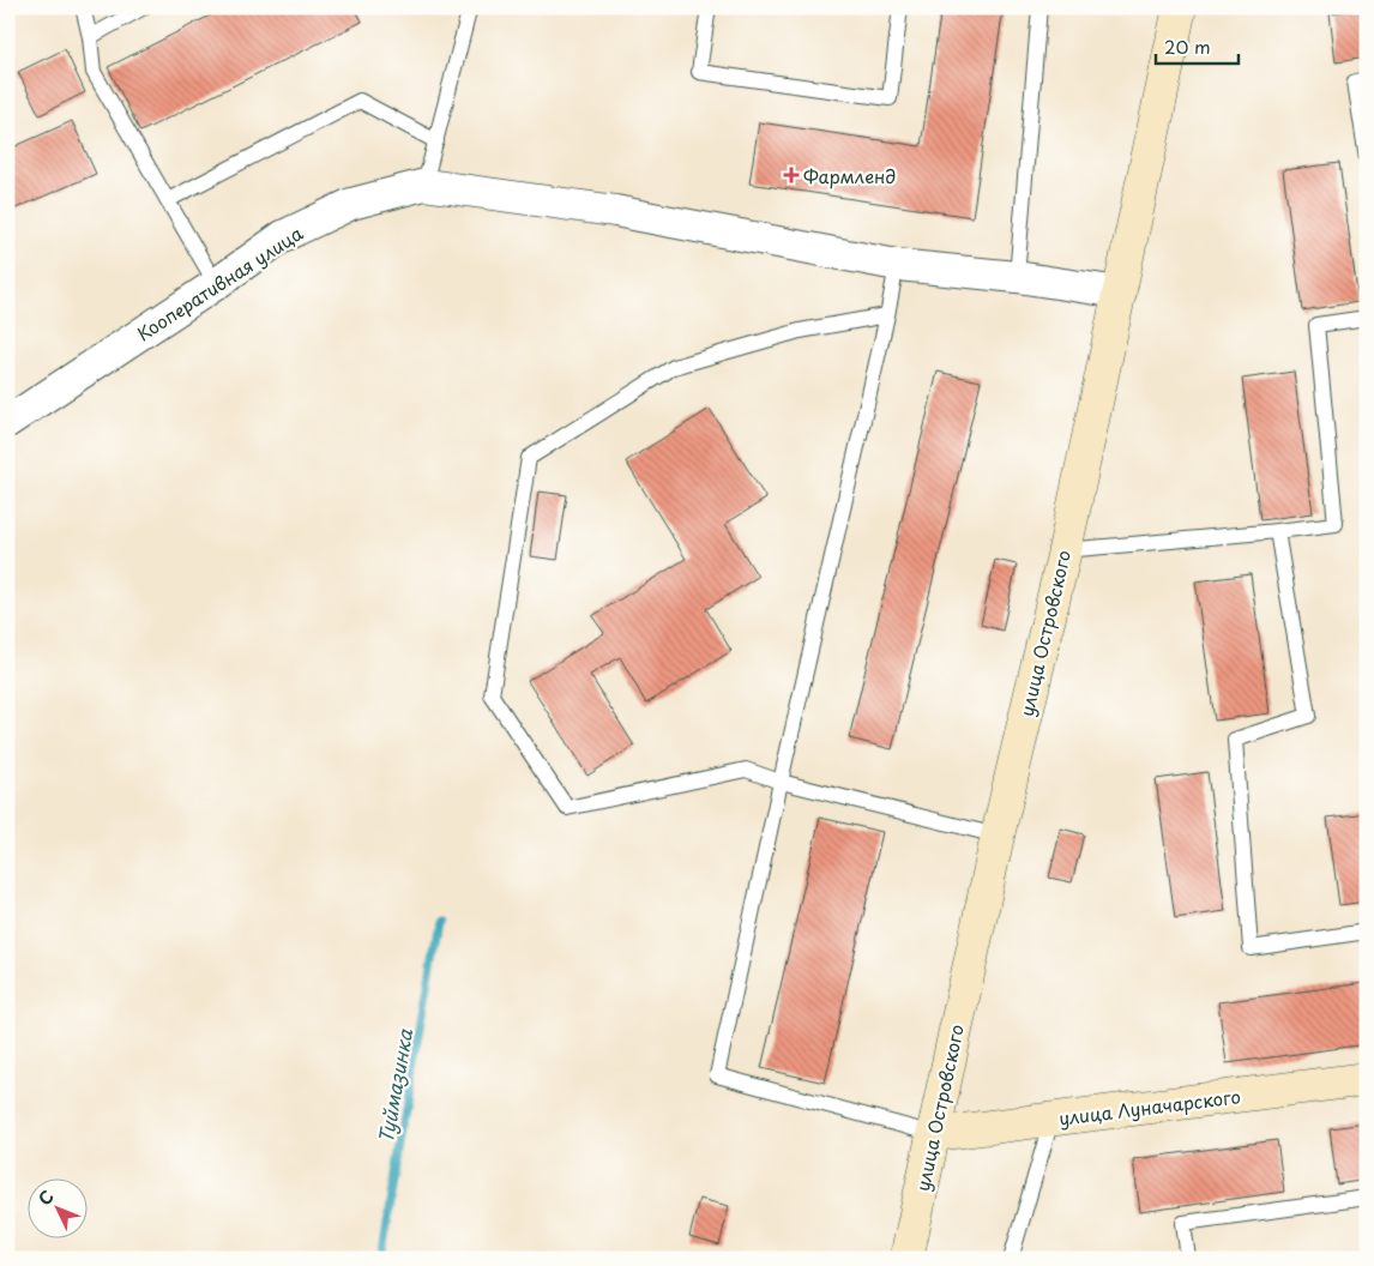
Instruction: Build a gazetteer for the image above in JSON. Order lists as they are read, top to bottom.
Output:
{
  "streets": {
    "main road": ["улица Островского", "улица Луначарского"],
    "street": ["Кооперативная улица"]
  },
  "crossings": [
    ["Кооперативная улица", "улица Островского"],
    ["улица Островского", "улица Луначарского"]
  ],
  "water": ["Туймазинка"],
  "places": {
    "health": ["Фармленд"]
  },
  "scale_bar": "20 m",
  "north": "top left"
}
